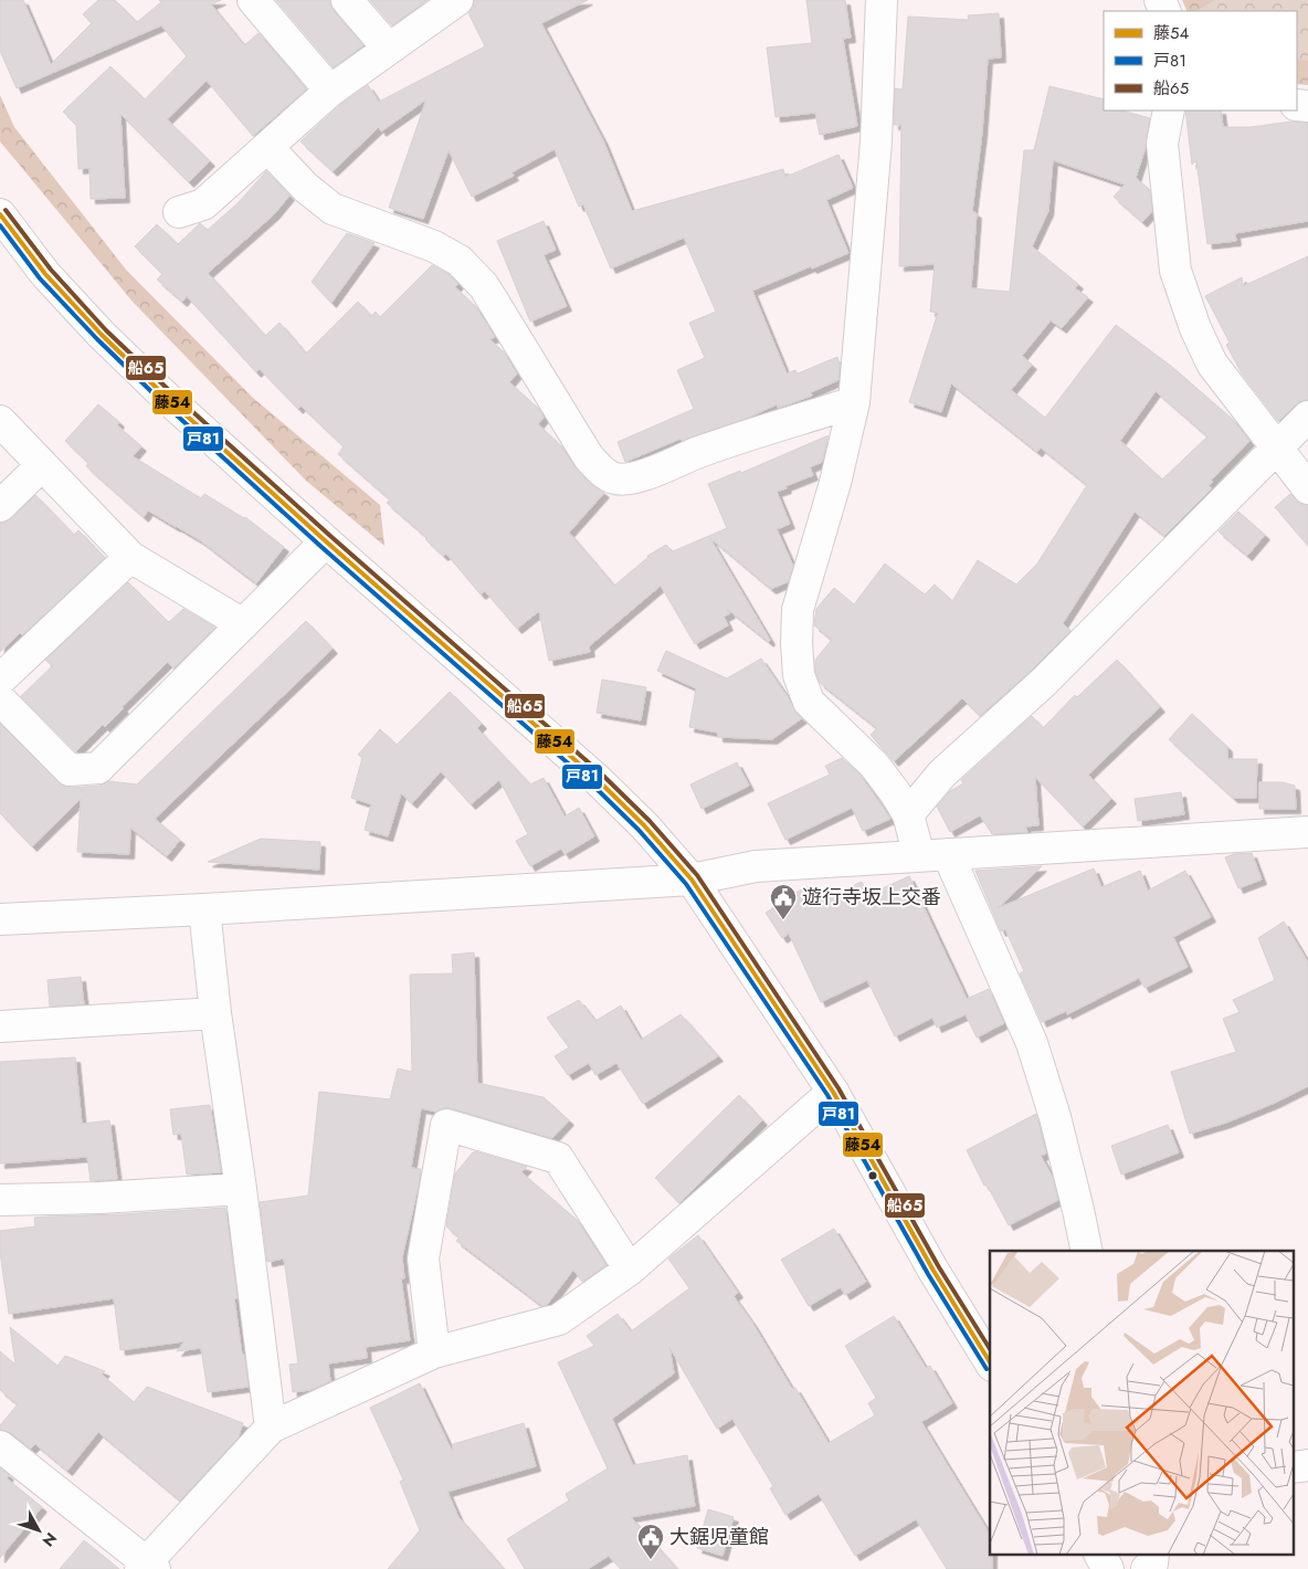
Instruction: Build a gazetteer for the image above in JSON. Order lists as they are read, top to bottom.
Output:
{
  "places": {
    "public building": ["遊行寺坂上交番", "大鋸児童館"]
  },
  "lines": ["transit line 船65", "transit line 藤54", "transit line 戸81"],
  "legend": ["藤54", "戸81", "船65"],
  "north": "bottom right"
}
